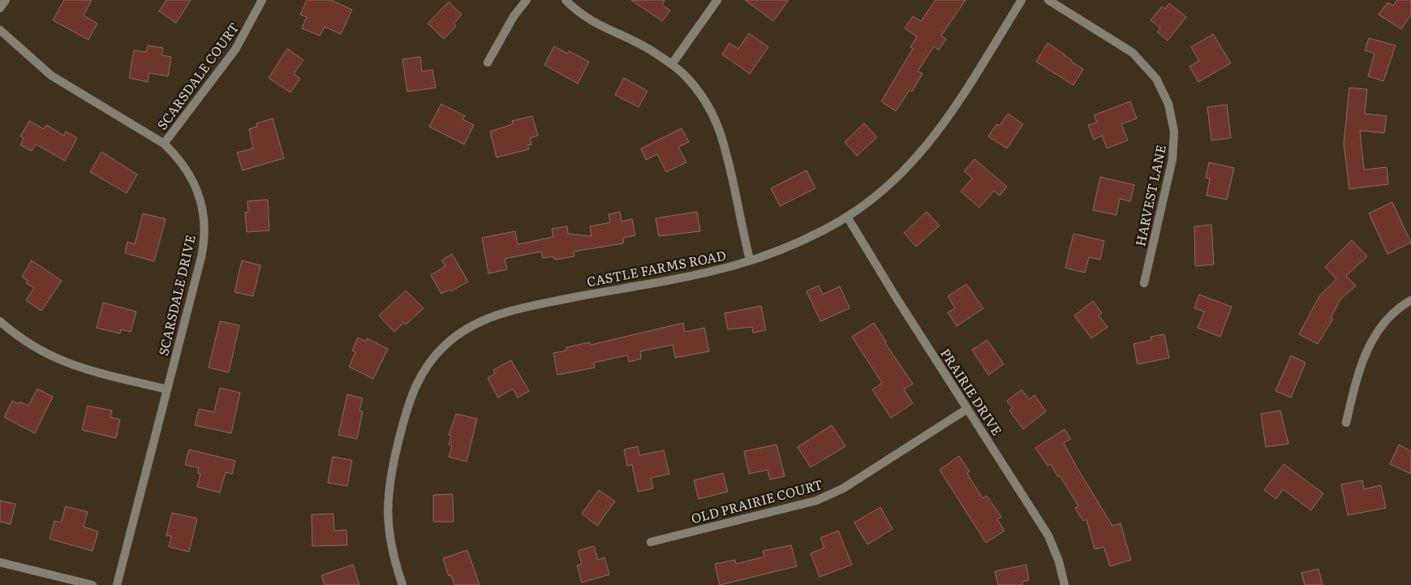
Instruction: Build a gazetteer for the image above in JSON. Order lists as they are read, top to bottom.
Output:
{
  "streets": {
    "street": [
      "SCARSDALE COURT",
      "HARVEST LANE",
      "CASTLE FARMS ROAD",
      "SCARSDALE DRIVE",
      "PRAIRIE DRIVE",
      "OLD PRAIRIE COURT"
    ]
  },
  "crossings": [
    ["SCARSDALE COURT", "SCARSDALE DRIVE"],
    ["CASTLE FARMS ROAD", "PRAIRIE DRIVE"],
    ["PRAIRIE DRIVE", "OLD PRAIRIE COURT"]
  ]
}
